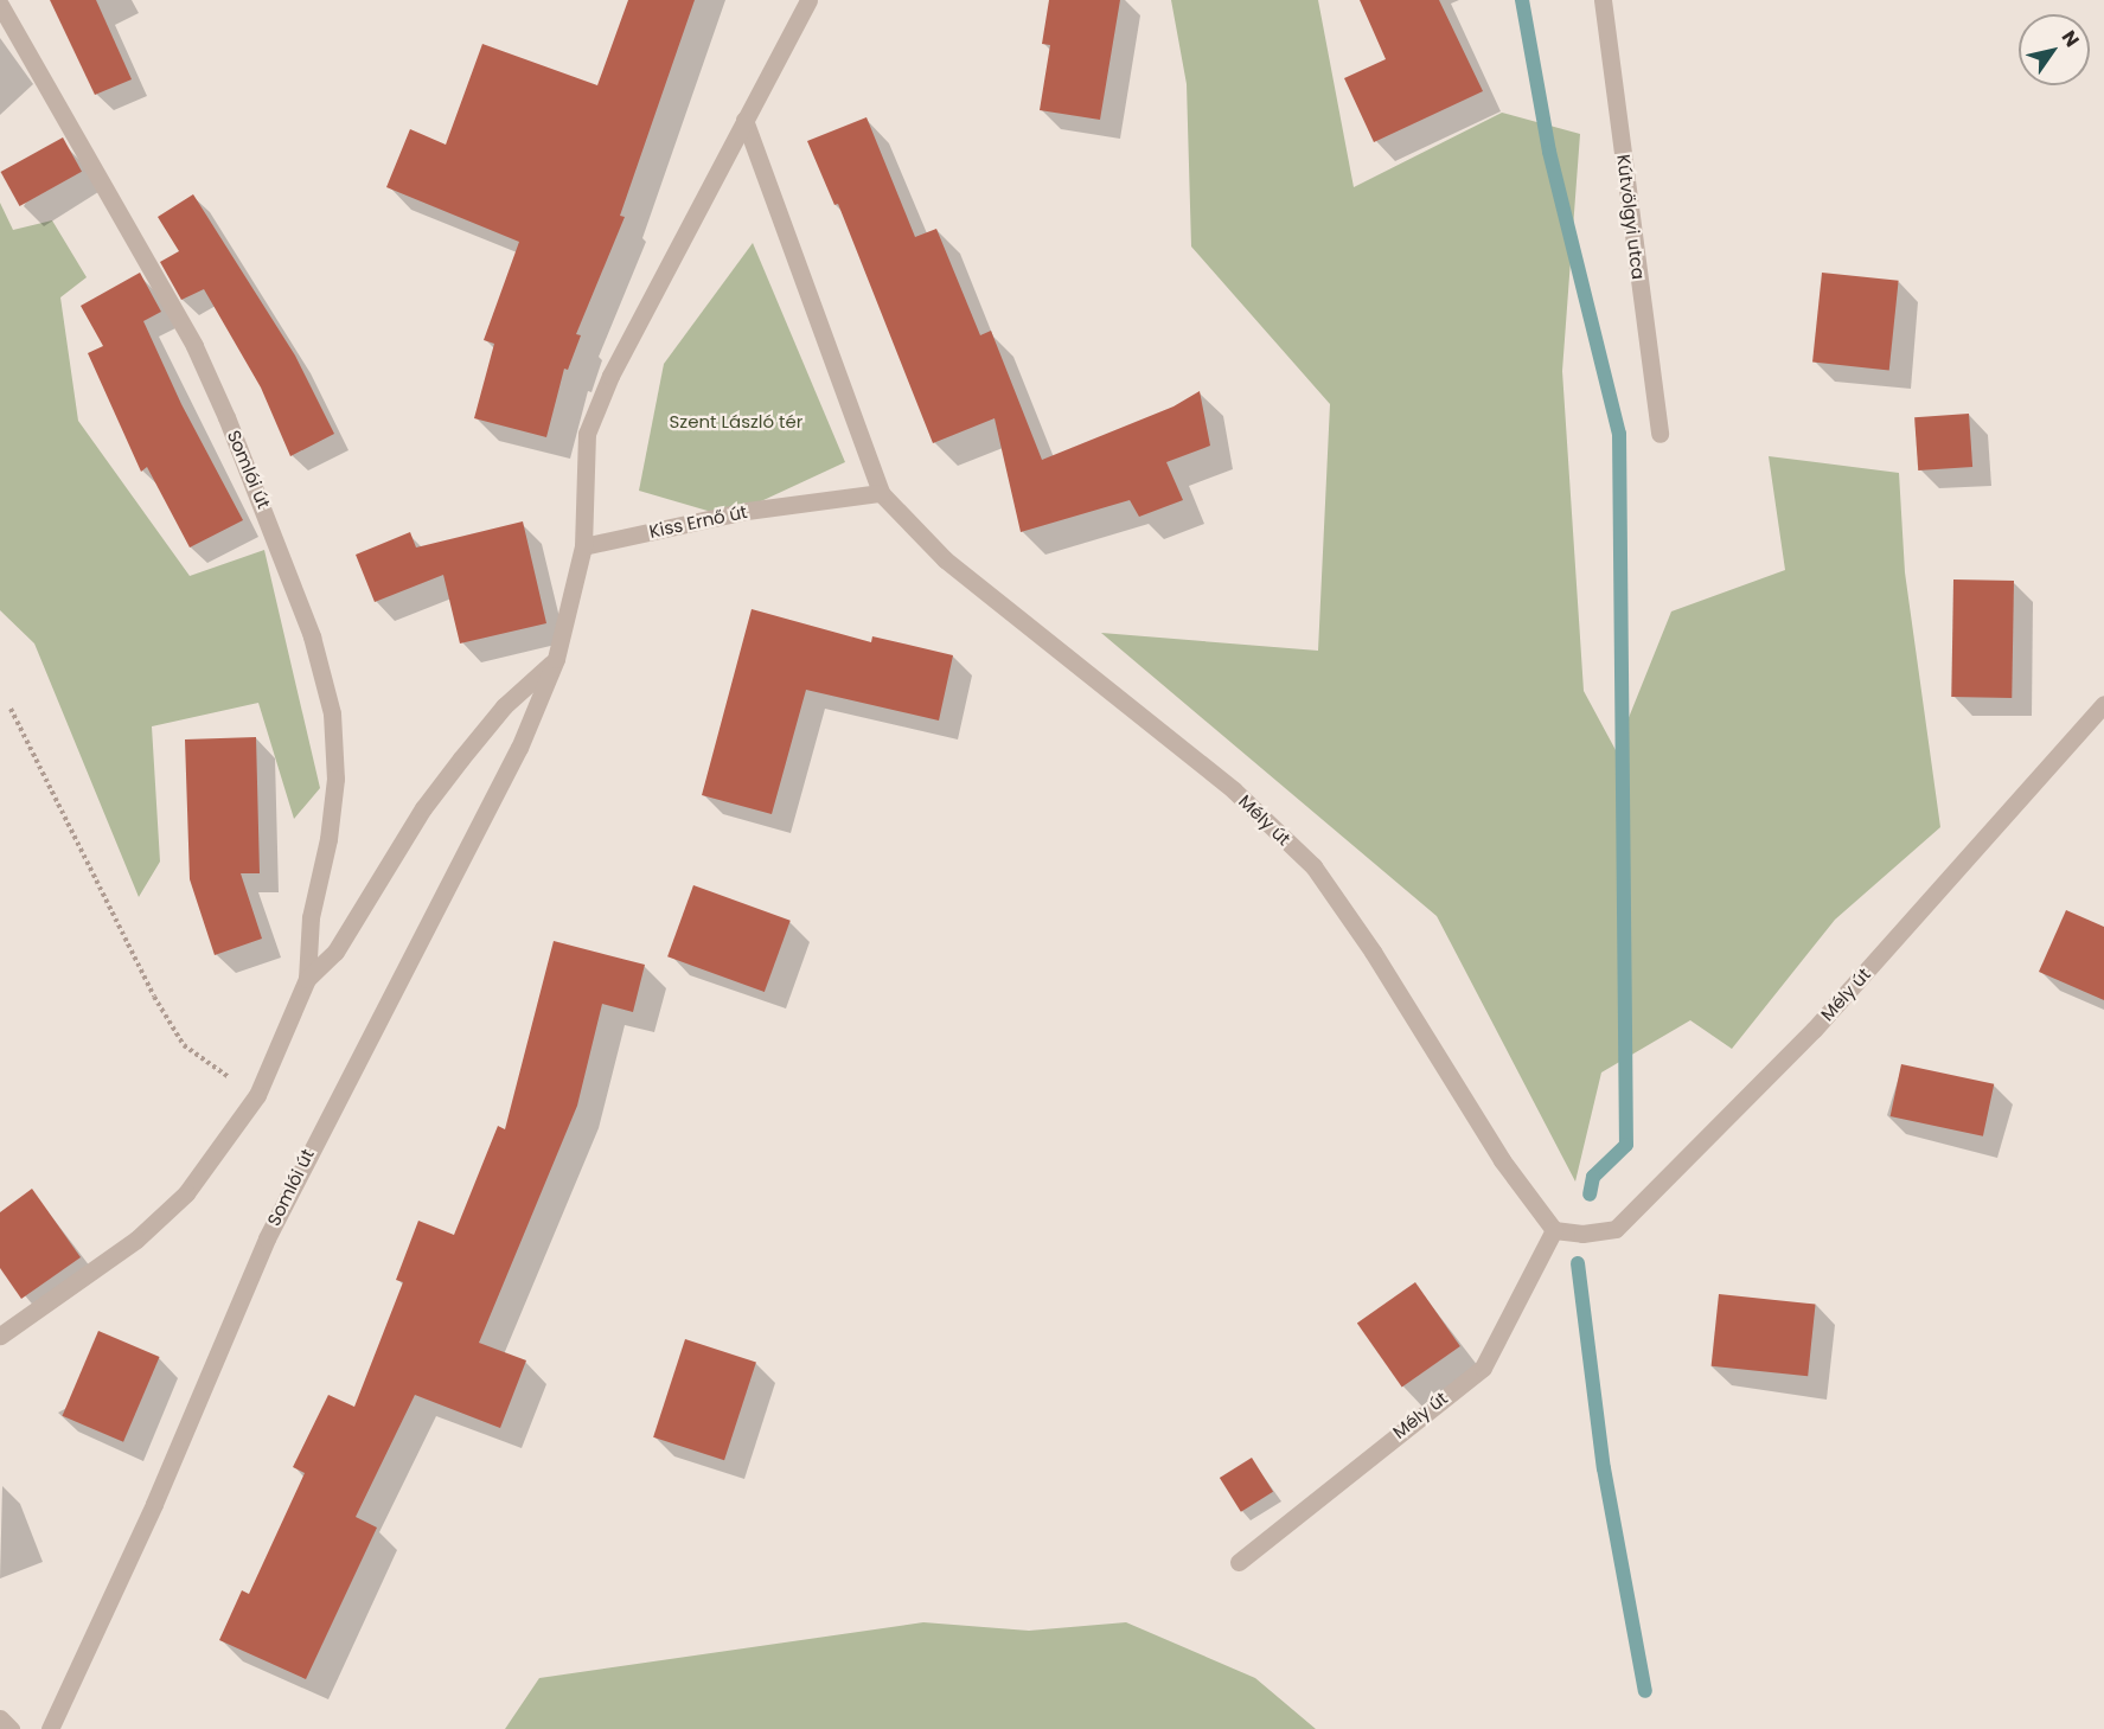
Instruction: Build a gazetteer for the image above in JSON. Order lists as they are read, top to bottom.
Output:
{
  "streets": {
    "street": [
      "Kútvölgyi utca",
      "Somlói út",
      "Kiss Ernő út",
      "Mély út"
    ]
  },
  "crossings": [
    ["Somlói út", "Kiss Ernő út"],
    ["Kiss Ernő út", "Mély út"]
  ],
  "parks": ["Szent László tér"],
  "north": "top right"
}
